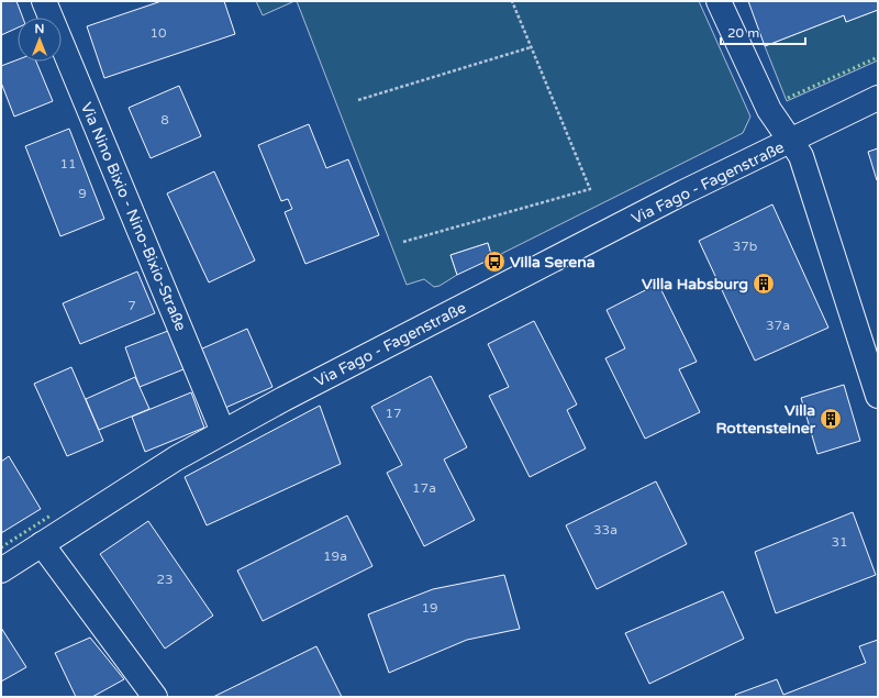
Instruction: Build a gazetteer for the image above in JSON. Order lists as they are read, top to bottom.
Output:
{
  "streets": {
    "street": ["Via Fago - Fagenstraße", "Via Nino Bixio - Nino-Bixio-Straße"]
  },
  "crossings": [
    ["Via Fago - Fagenstraße", "Via Nino Bixio - Nino-Bixio-Straße"]
  ],
  "places": {
    "bus stop": ["Villa Serena"],
    "building": ["Villa Habsburg", "Villa Rottensteiner"]
  },
  "house_numbers": [
    "10",
    "8",
    "11",
    "9",
    "37b",
    "7",
    "37a",
    "17",
    "17a",
    "33a",
    "31",
    "19a",
    "23",
    "19"
  ],
  "scale_bar": "20 m",
  "north": "top"
}
